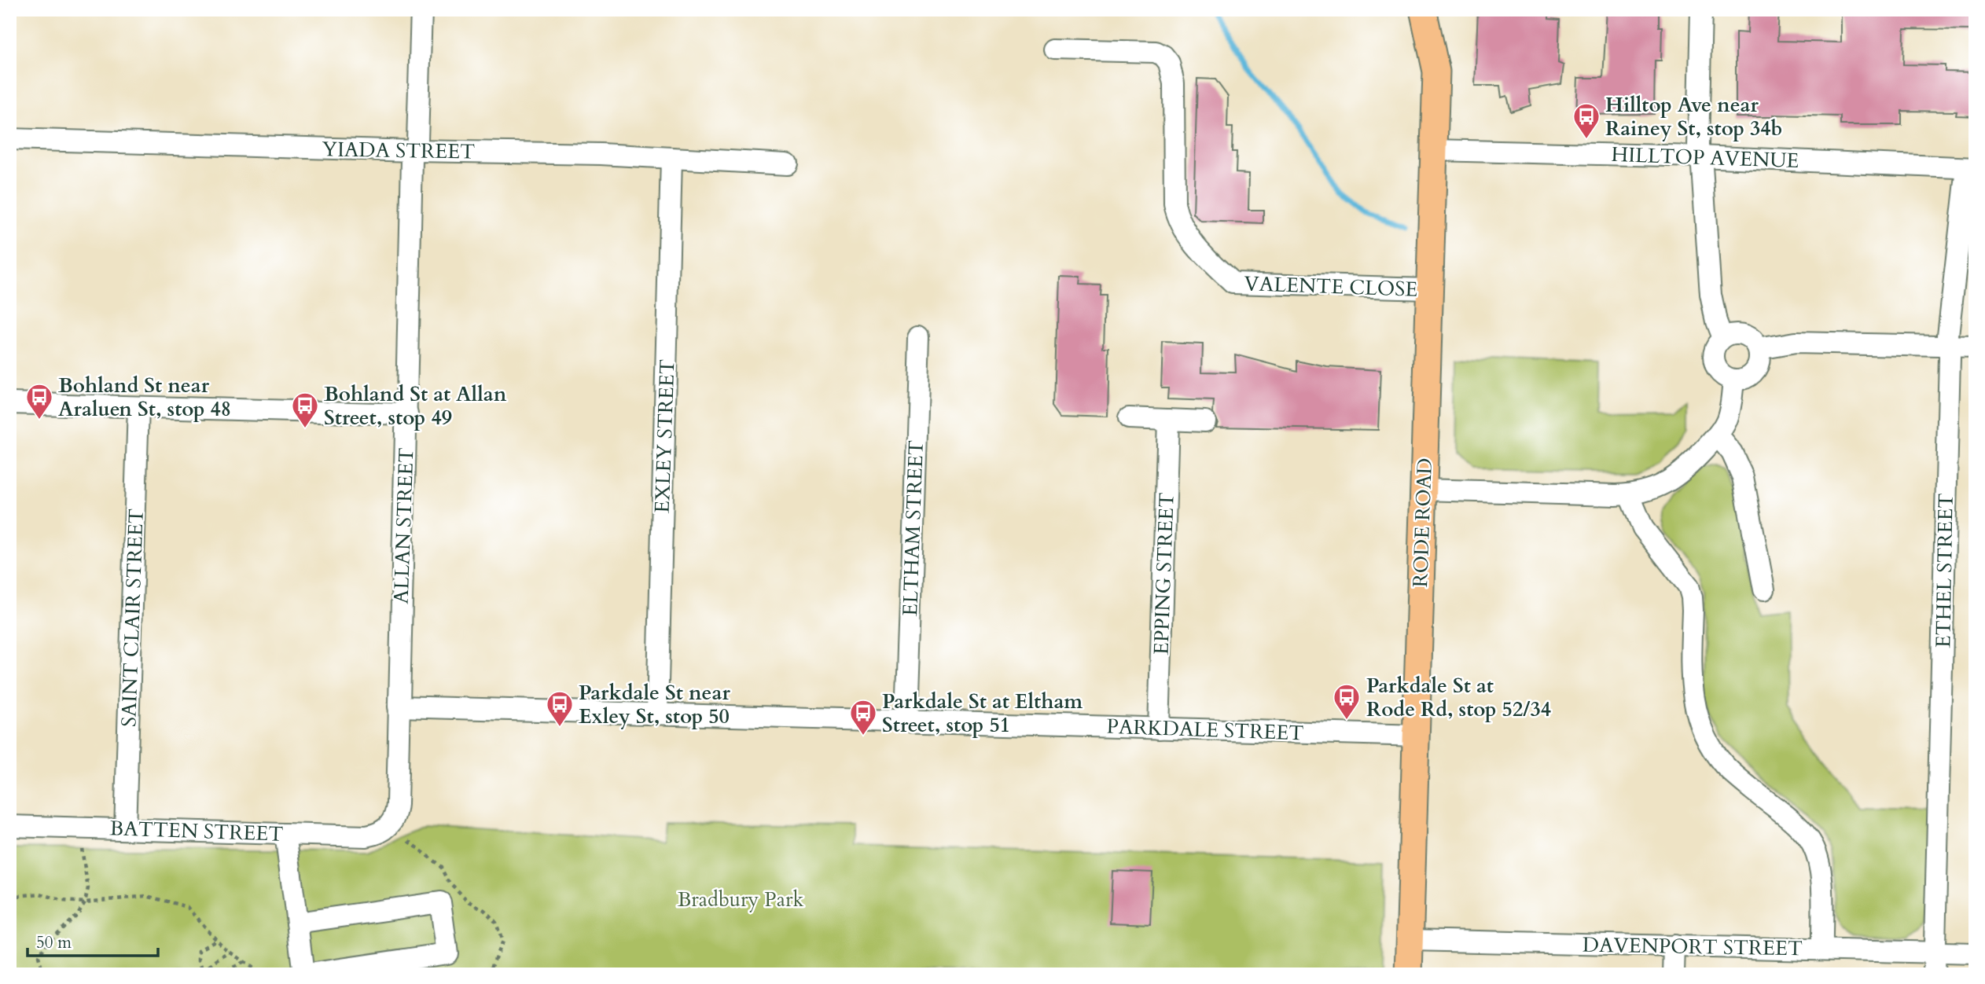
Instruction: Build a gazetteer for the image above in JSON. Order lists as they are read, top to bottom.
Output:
{
  "streets": {
    "main road": ["RODE ROAD"],
    "street": [
      "YIADA STREET",
      "HILLTOP AVENUE",
      "VALENTE CLOSE",
      "EXLEY STREET",
      "ALLAN STREET",
      "ELTHAM STREET",
      "ETHEL STREET",
      "EPPING STREET",
      "SAINT CLAIR STREET",
      "PARKDALE STREET",
      "BATTEN STREET",
      "DAVENPORT STREET"
    ]
  },
  "crossings": [
    ["YIADA STREET", "EXLEY STREET"],
    ["YIADA STREET", "ALLAN STREET"],
    ["HILLTOP AVENUE", "RODE ROAD"],
    ["HILLTOP AVENUE", "ETHEL STREET"],
    ["VALENTE CLOSE", "RODE ROAD"],
    ["EXLEY STREET", "PARKDALE STREET"],
    ["RODE ROAD", "PARKDALE STREET"],
    ["RODE ROAD", "DAVENPORT STREET"],
    ["ALLAN STREET", "PARKDALE STREET"],
    ["ALLAN STREET", "BATTEN STREET"],
    ["ELTHAM STREET", "PARKDALE STREET"],
    ["ETHEL STREET", "DAVENPORT STREET"],
    ["EPPING STREET", "PARKDALE STREET"],
    ["SAINT CLAIR STREET", "BATTEN STREET"]
  ],
  "parks": ["Bradbury Park"],
  "places": {
    "bus stop": [
      "Hilltop Ave near Rainey St, stop 34b",
      "Bohland St near Araluen St, stop 48",
      "Bohland St at Allan Street, stop 49",
      "Parkdale St at Rode Rd, stop 52/34",
      "Parkdale St near Exley St, stop 50",
      "Parkdale St at Eltham Street, stop 51"
    ]
  },
  "scale_bar": "50 m"
}
